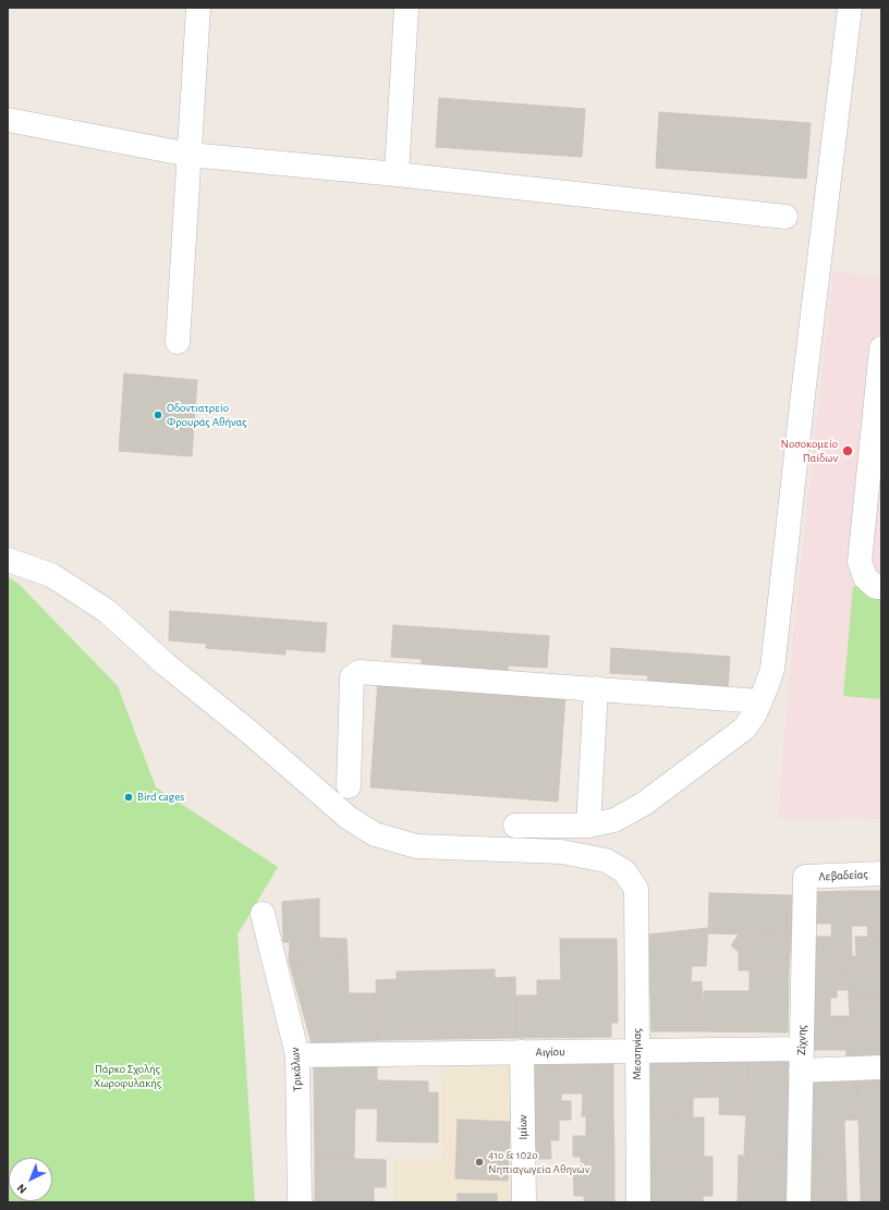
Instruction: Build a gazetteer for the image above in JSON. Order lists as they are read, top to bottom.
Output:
{
  "streets": {
    "street": [
      "Λεβαδείας",
      "Ζίχνης",
      "Αιγίου",
      "Μεσσηνίας",
      "Τρικάλων",
      "Ιμίων"
    ]
  },
  "crossings": [
    ["Λεβαδείας", "Ζίχνης"],
    ["Ζίχνης", "Αιγίου"],
    ["Αιγίου", "Μεσσηνίας"],
    ["Αιγίου", "Τρικάλων"],
    ["Αιγίου", "Ιμίων"]
  ],
  "parks": ["Πάρκο Σχολής Χωροφυλακής"],
  "places": [
    "Οδοντιατρείο Φρουράς Αθήνας",
    "Νοσοκομείο Παίδων",
    "Bird cages",
    "41ο & 102ο Νηπιαγωγεία Αθηνών"
  ],
  "north": "bottom left"
}
